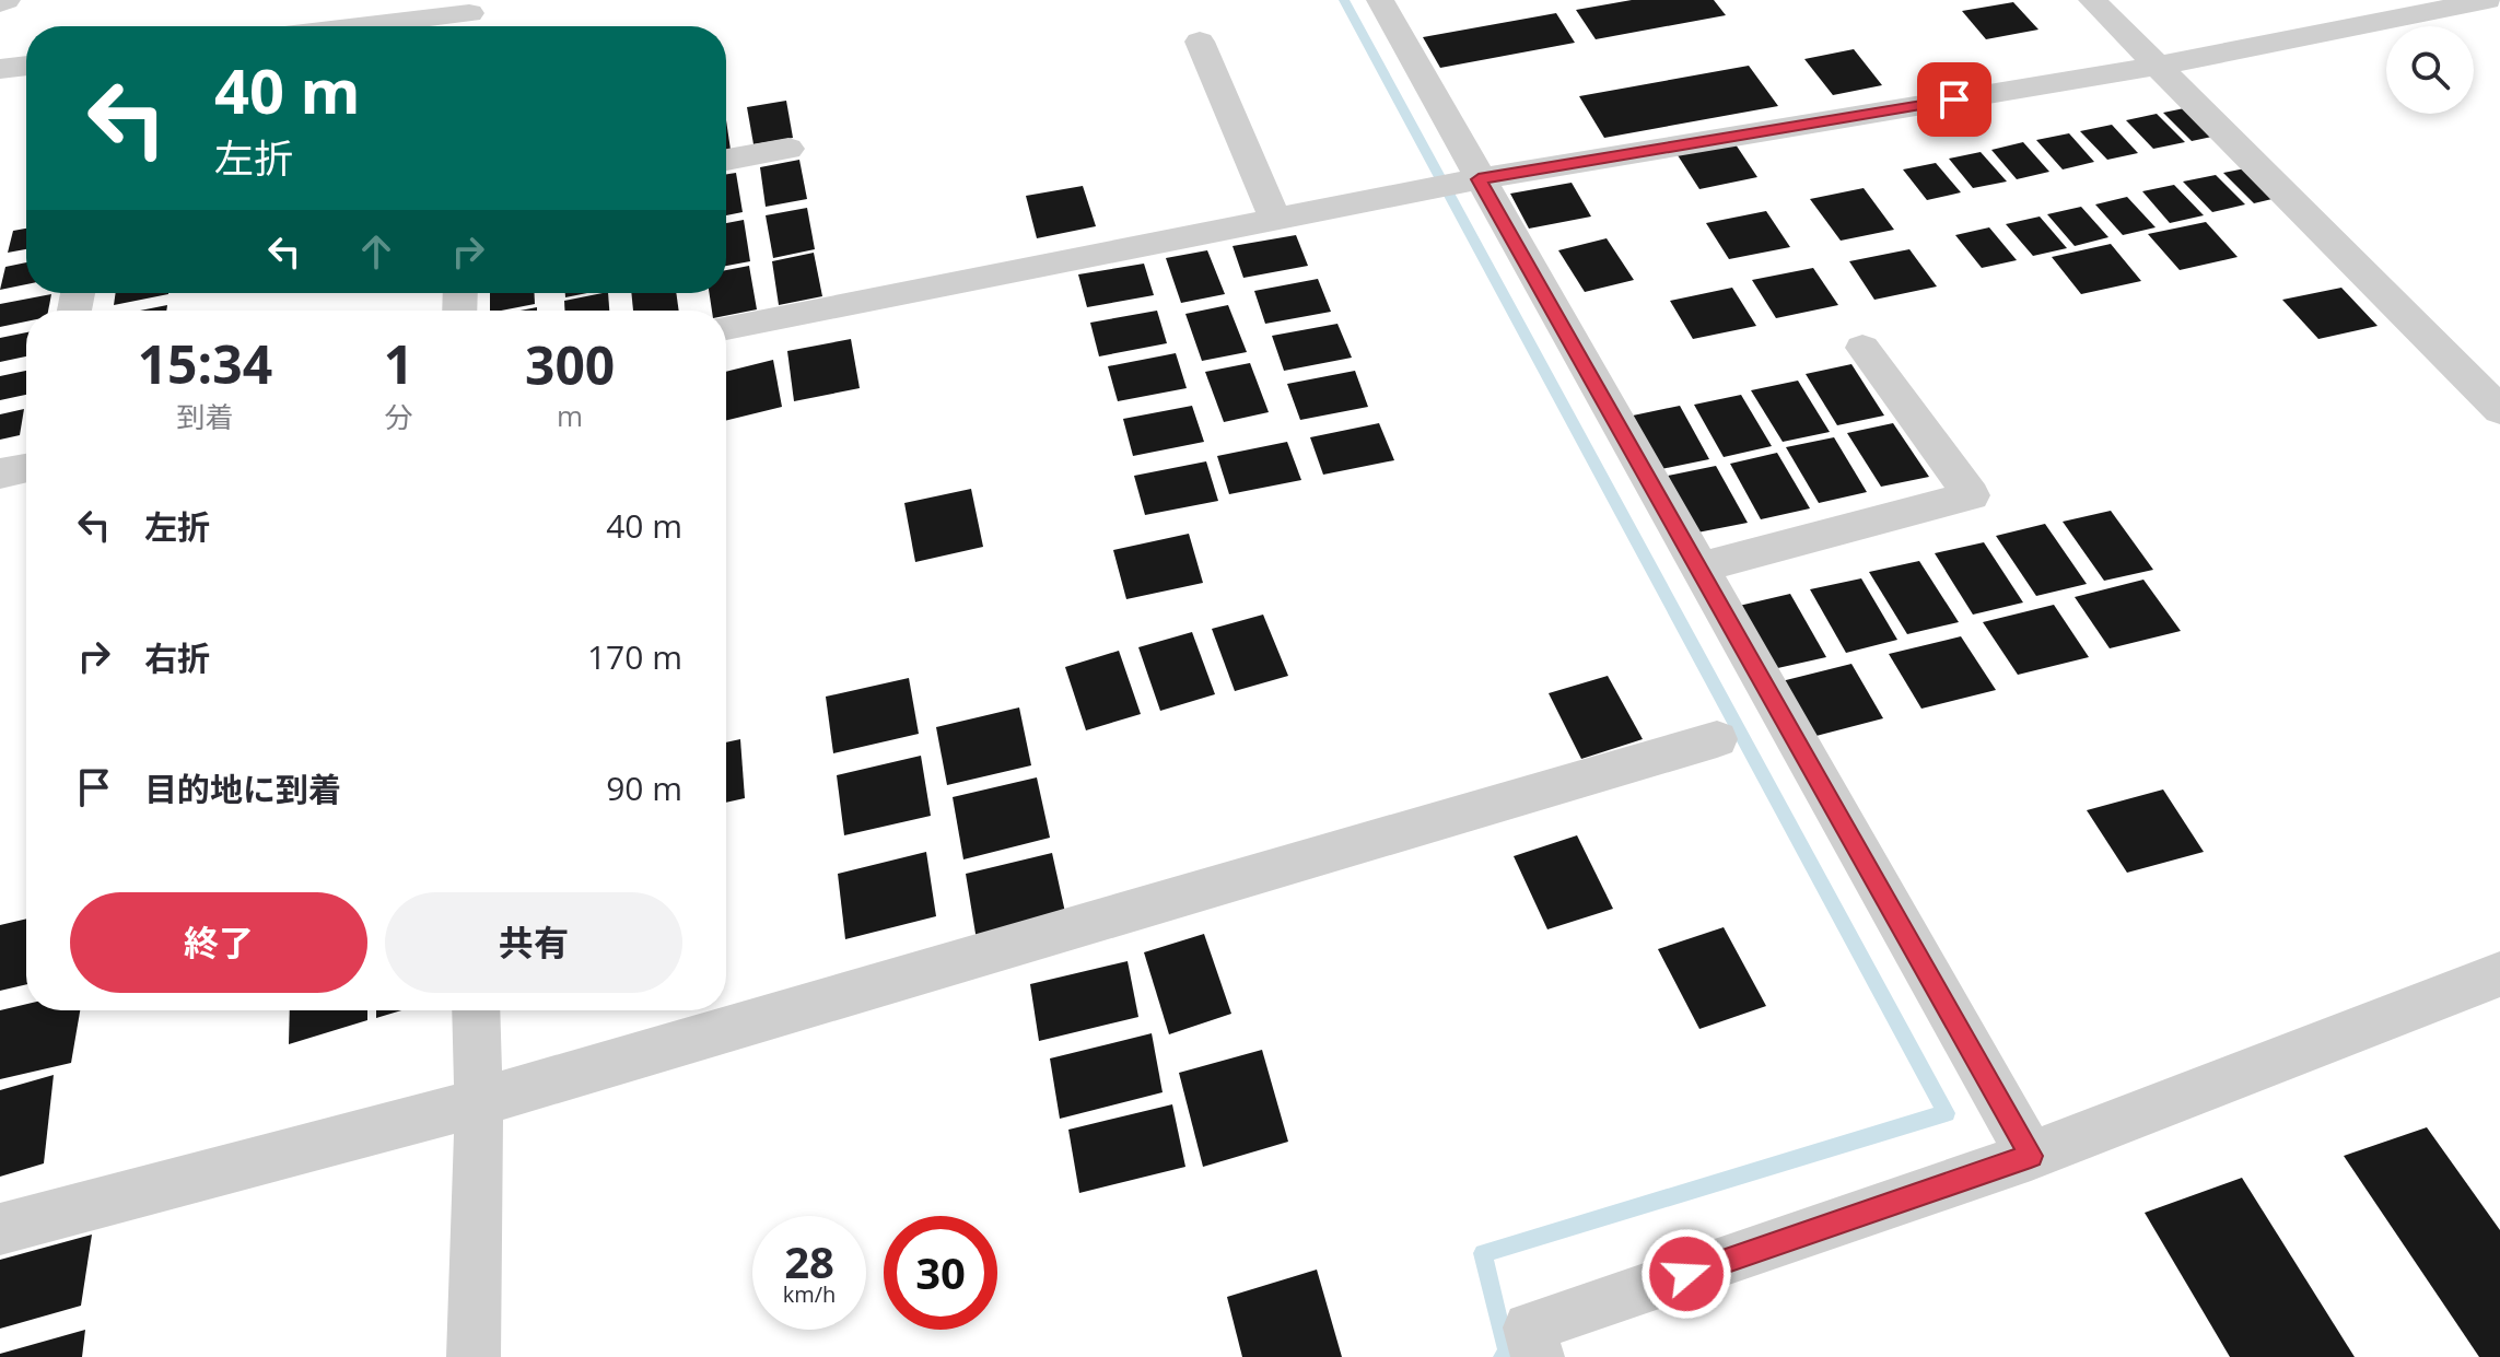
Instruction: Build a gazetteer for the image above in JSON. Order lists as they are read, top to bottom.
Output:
{
  "page": {
    "turn": ["40 m", "左折"],
    "eta": [
      "15:34",
      "到着",
      "1",
      "分",
      "300",
      "m"
    ],
    "list": [
      {
        "name": "左折",
        "value": "40 m"
      },
      {
        "name": "右折",
        "value": "170 m"
      },
      {
        "name": "目的地に到着",
        "value": "90 m"
      }
    ],
    "buttons": ["終了", "共有"],
    "speed": "28 km/h",
    "limit": "30"
  }
}
